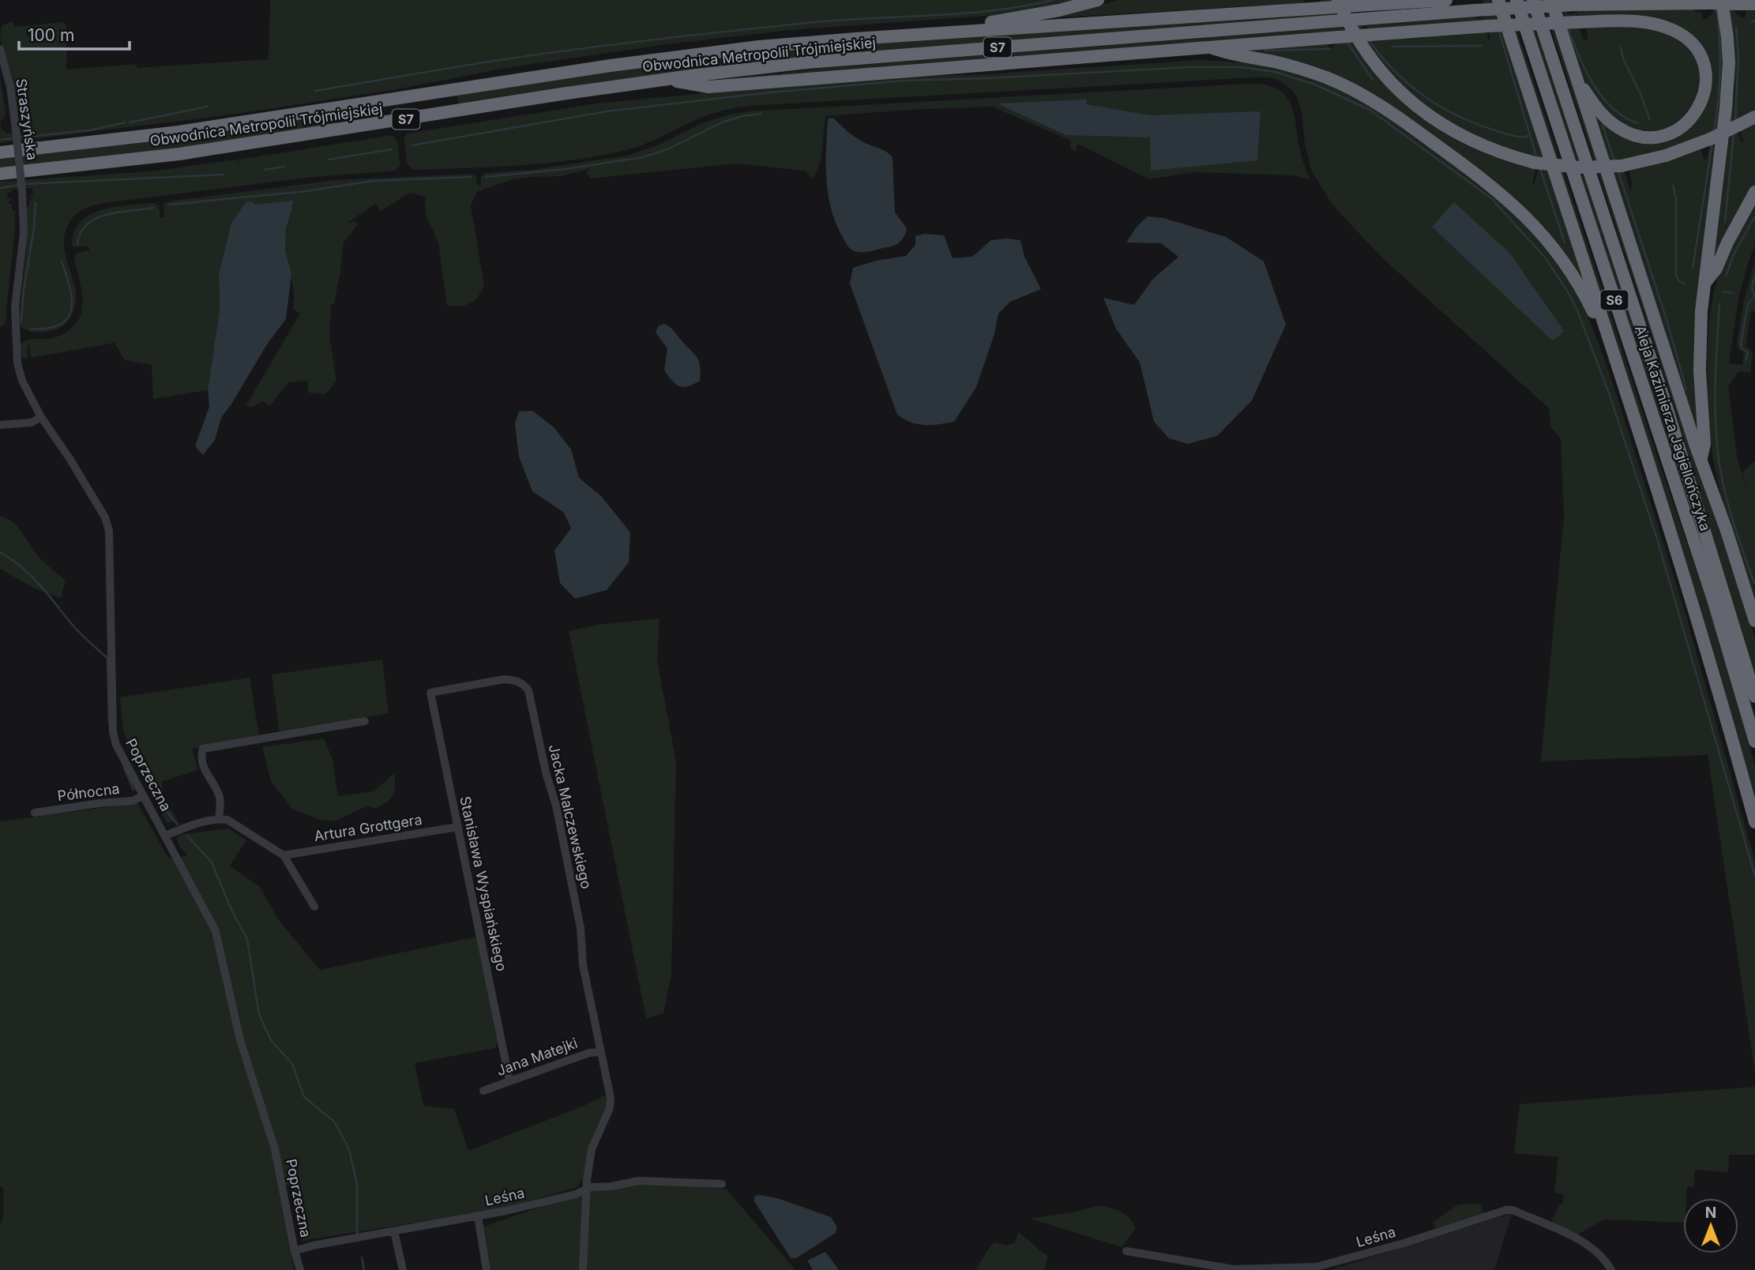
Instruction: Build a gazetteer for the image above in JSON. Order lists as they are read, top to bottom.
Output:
{
  "streets": {
    "highway": [
      "S7",
      "Obwodnica Metropolii Trójmiejskiej",
      "S6",
      "Aleja Kazimierza Jagiellończyka"
    ],
    "street": [
      "Straszyńska",
      "Poprzeczna",
      "Północna",
      "Jacka Malczewskiego",
      "Artura Grottgera",
      "Stanisława Wyspiańskiego",
      "Jana Matejki",
      "Leśna"
    ]
  },
  "crossings": [
    ["S7", "Obwodnica Metropolii Trójmiejskiej"],
    ["S7", "Aleja Kazimierza Jagiellończyka"],
    ["Obwodnica Metropolii Trójmiejskiej", "Aleja Kazimierza Jagiellończyka"],
    ["Straszyńska", "Poprzeczna"],
    ["Poprzeczna", "Północna"],
    ["Poprzeczna", "Leśna"],
    ["Jacka Malczewskiego", "Stanisława Wyspiańskiego"],
    ["Jacka Malczewskiego", "Jana Matejki"],
    ["Artura Grottgera", "Stanisława Wyspiańskiego"],
    ["Stanisława Wyspiańskiego", "Jana Matejki"]
  ],
  "scale_bar": "100 m",
  "north": "top"
}
